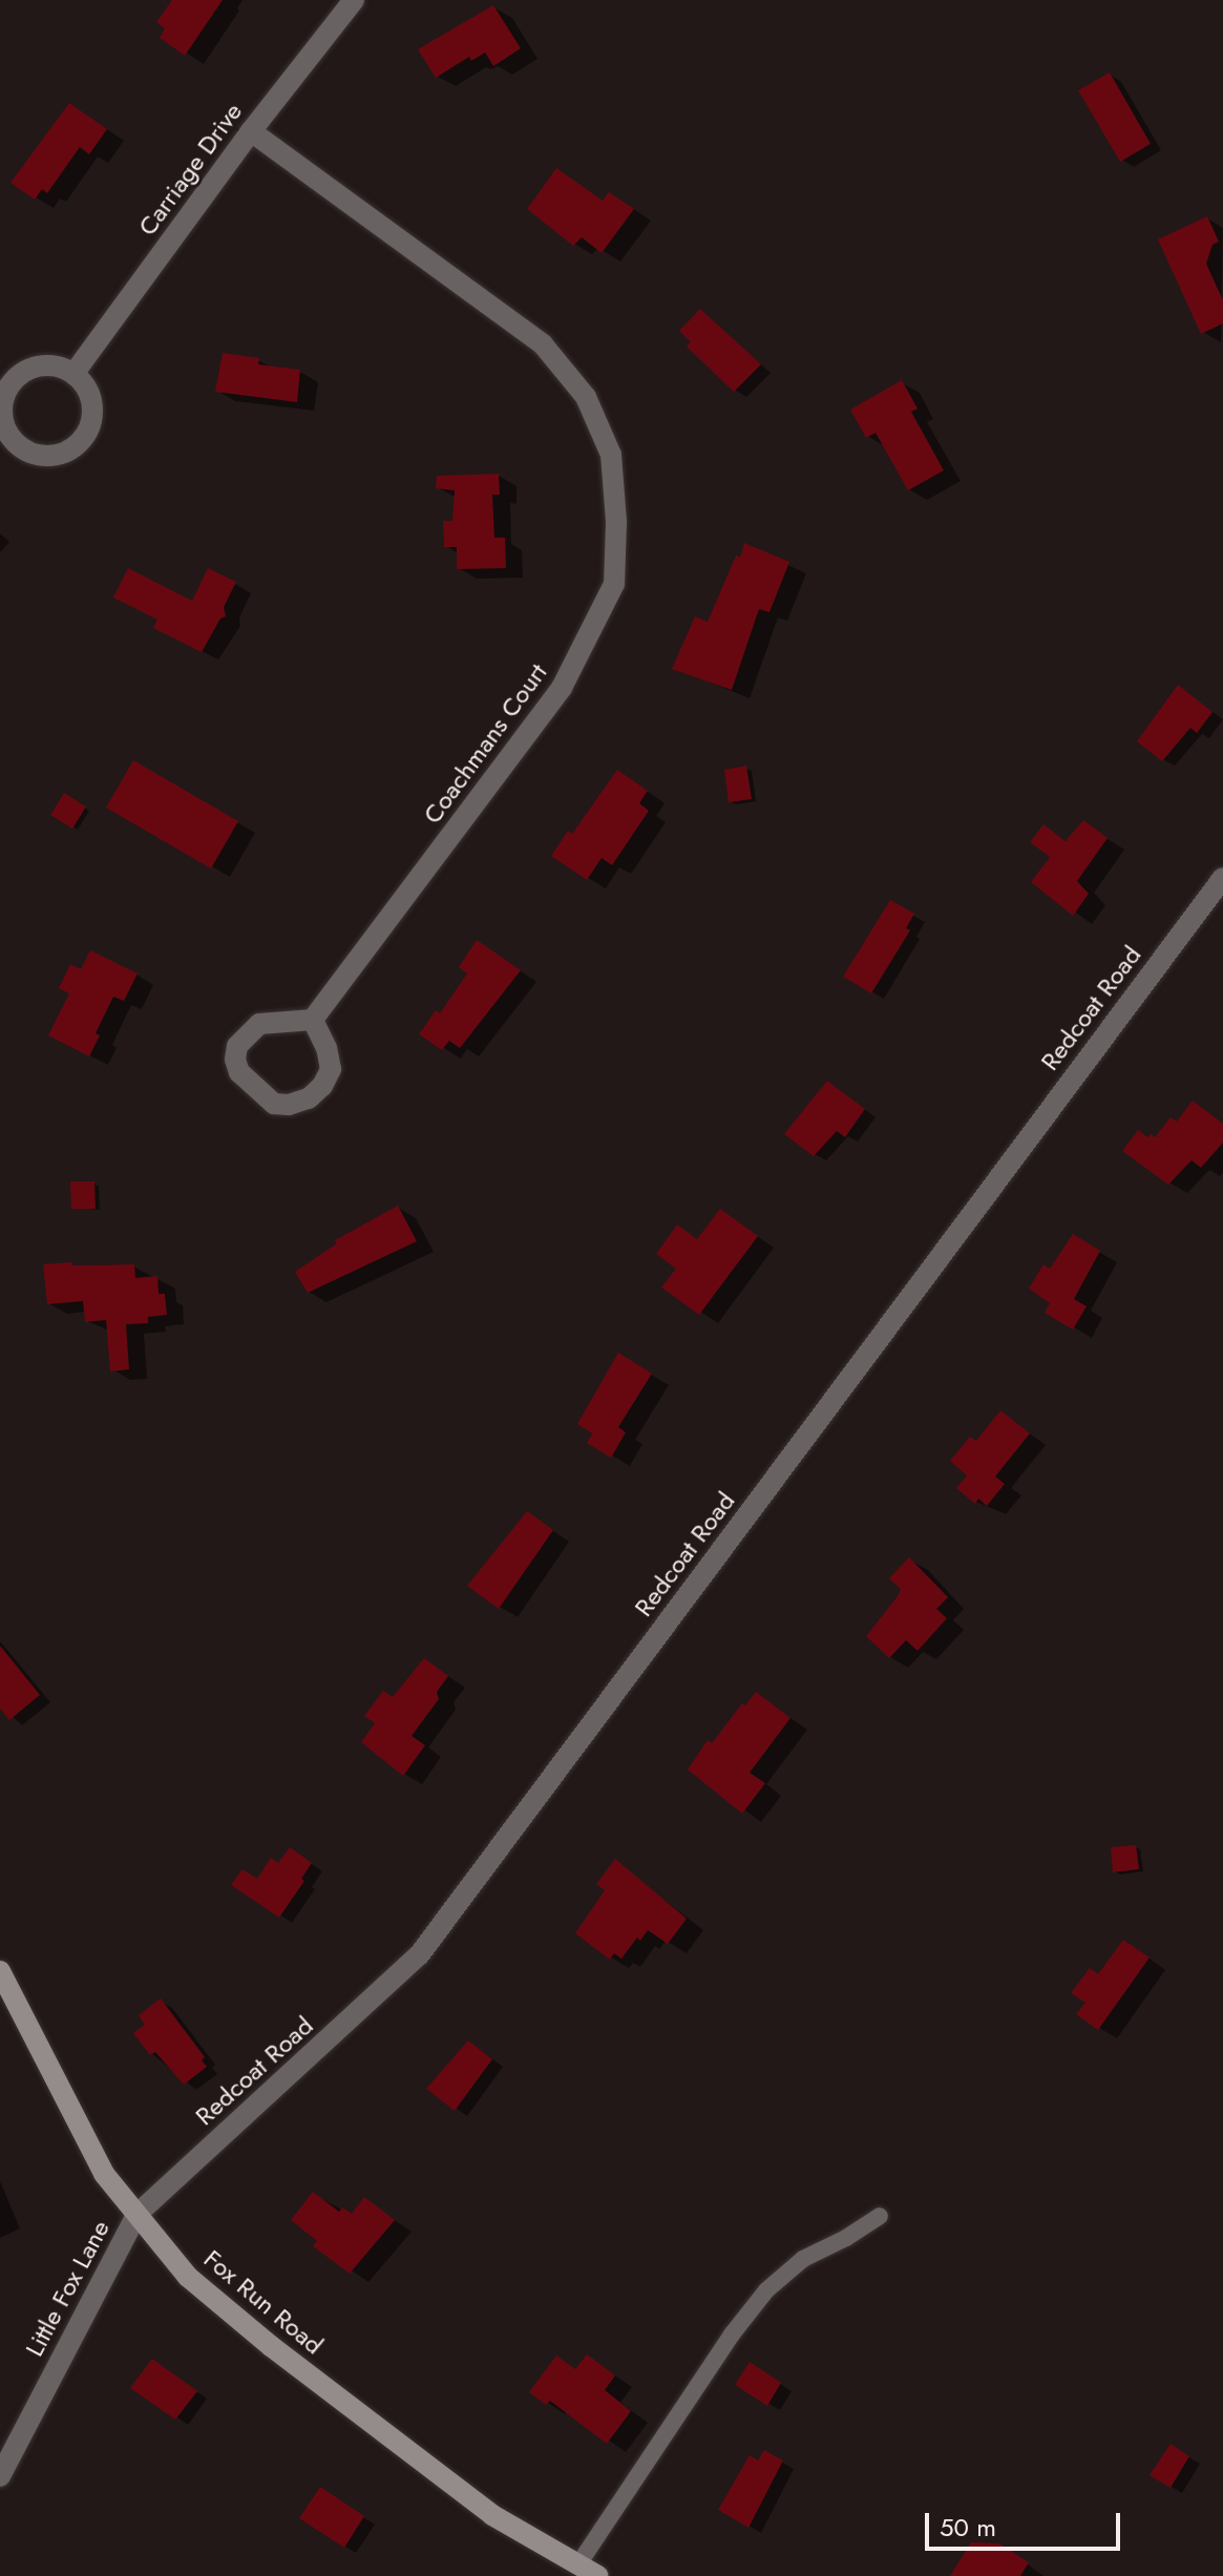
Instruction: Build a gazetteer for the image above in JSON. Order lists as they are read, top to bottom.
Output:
{
  "streets": {
    "street": [
      "Carriage Drive",
      "Coachmans Court",
      "Redcoat Road",
      "Little Fox Lane",
      "Fox Run Road"
    ]
  },
  "crossings": [
    ["Carriage Drive", "Coachmans Court"],
    ["Redcoat Road", "Little Fox Lane"],
    ["Redcoat Road", "Fox Run Road"],
    ["Little Fox Lane", "Fox Run Road"]
  ],
  "scale_bar": "50 m"
}
